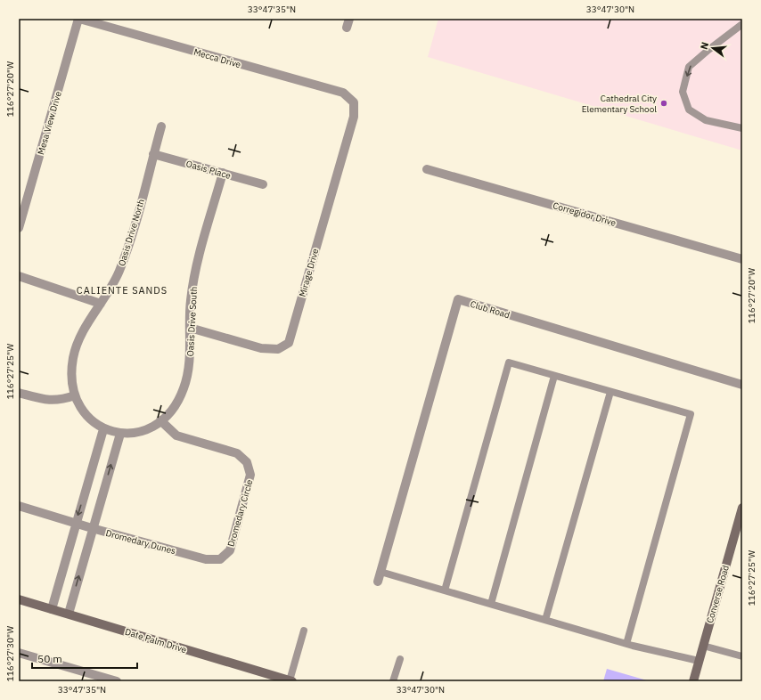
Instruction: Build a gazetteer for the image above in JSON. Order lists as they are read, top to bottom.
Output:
{
  "streets": {
    "main road": ["Converse Road", "Date Palm Drive"],
    "street": [
      "Mecca Drive",
      "Mesa View Drive",
      "Oasis Place",
      "Corregidor Drive",
      "Oasis Drive North",
      "Mirage Drive",
      "Club Road",
      "Oasis Drive South",
      "Dromedary Circle",
      "Dromedary Dunes"
    ]
  },
  "crossings": [
    ["Mecca Drive", "Mesa View Drive"],
    ["Mecca Drive", "Mirage Drive"],
    ["Oasis Place", "Oasis Drive North"],
    ["Oasis Place", "Oasis Drive South"],
    ["Oasis Drive North", "Oasis Drive South"],
    ["Mirage Drive", "Oasis Drive South"],
    ["Oasis Drive South", "Dromedary Circle"],
    ["Dromedary Circle", "Dromedary Dunes"]
  ],
  "districts": ["CALIENTE SANDS"],
  "places": ["Cathedral City Elementary School"],
  "scale_bar": "50 m",
  "north": "left",
  "coordinates": [
    "33°47'35\"N",
    "33°47'30\"N",
    "116°27'20\"W",
    "116°27'25\"W",
    "116°27'30\"W"
  ]
}
